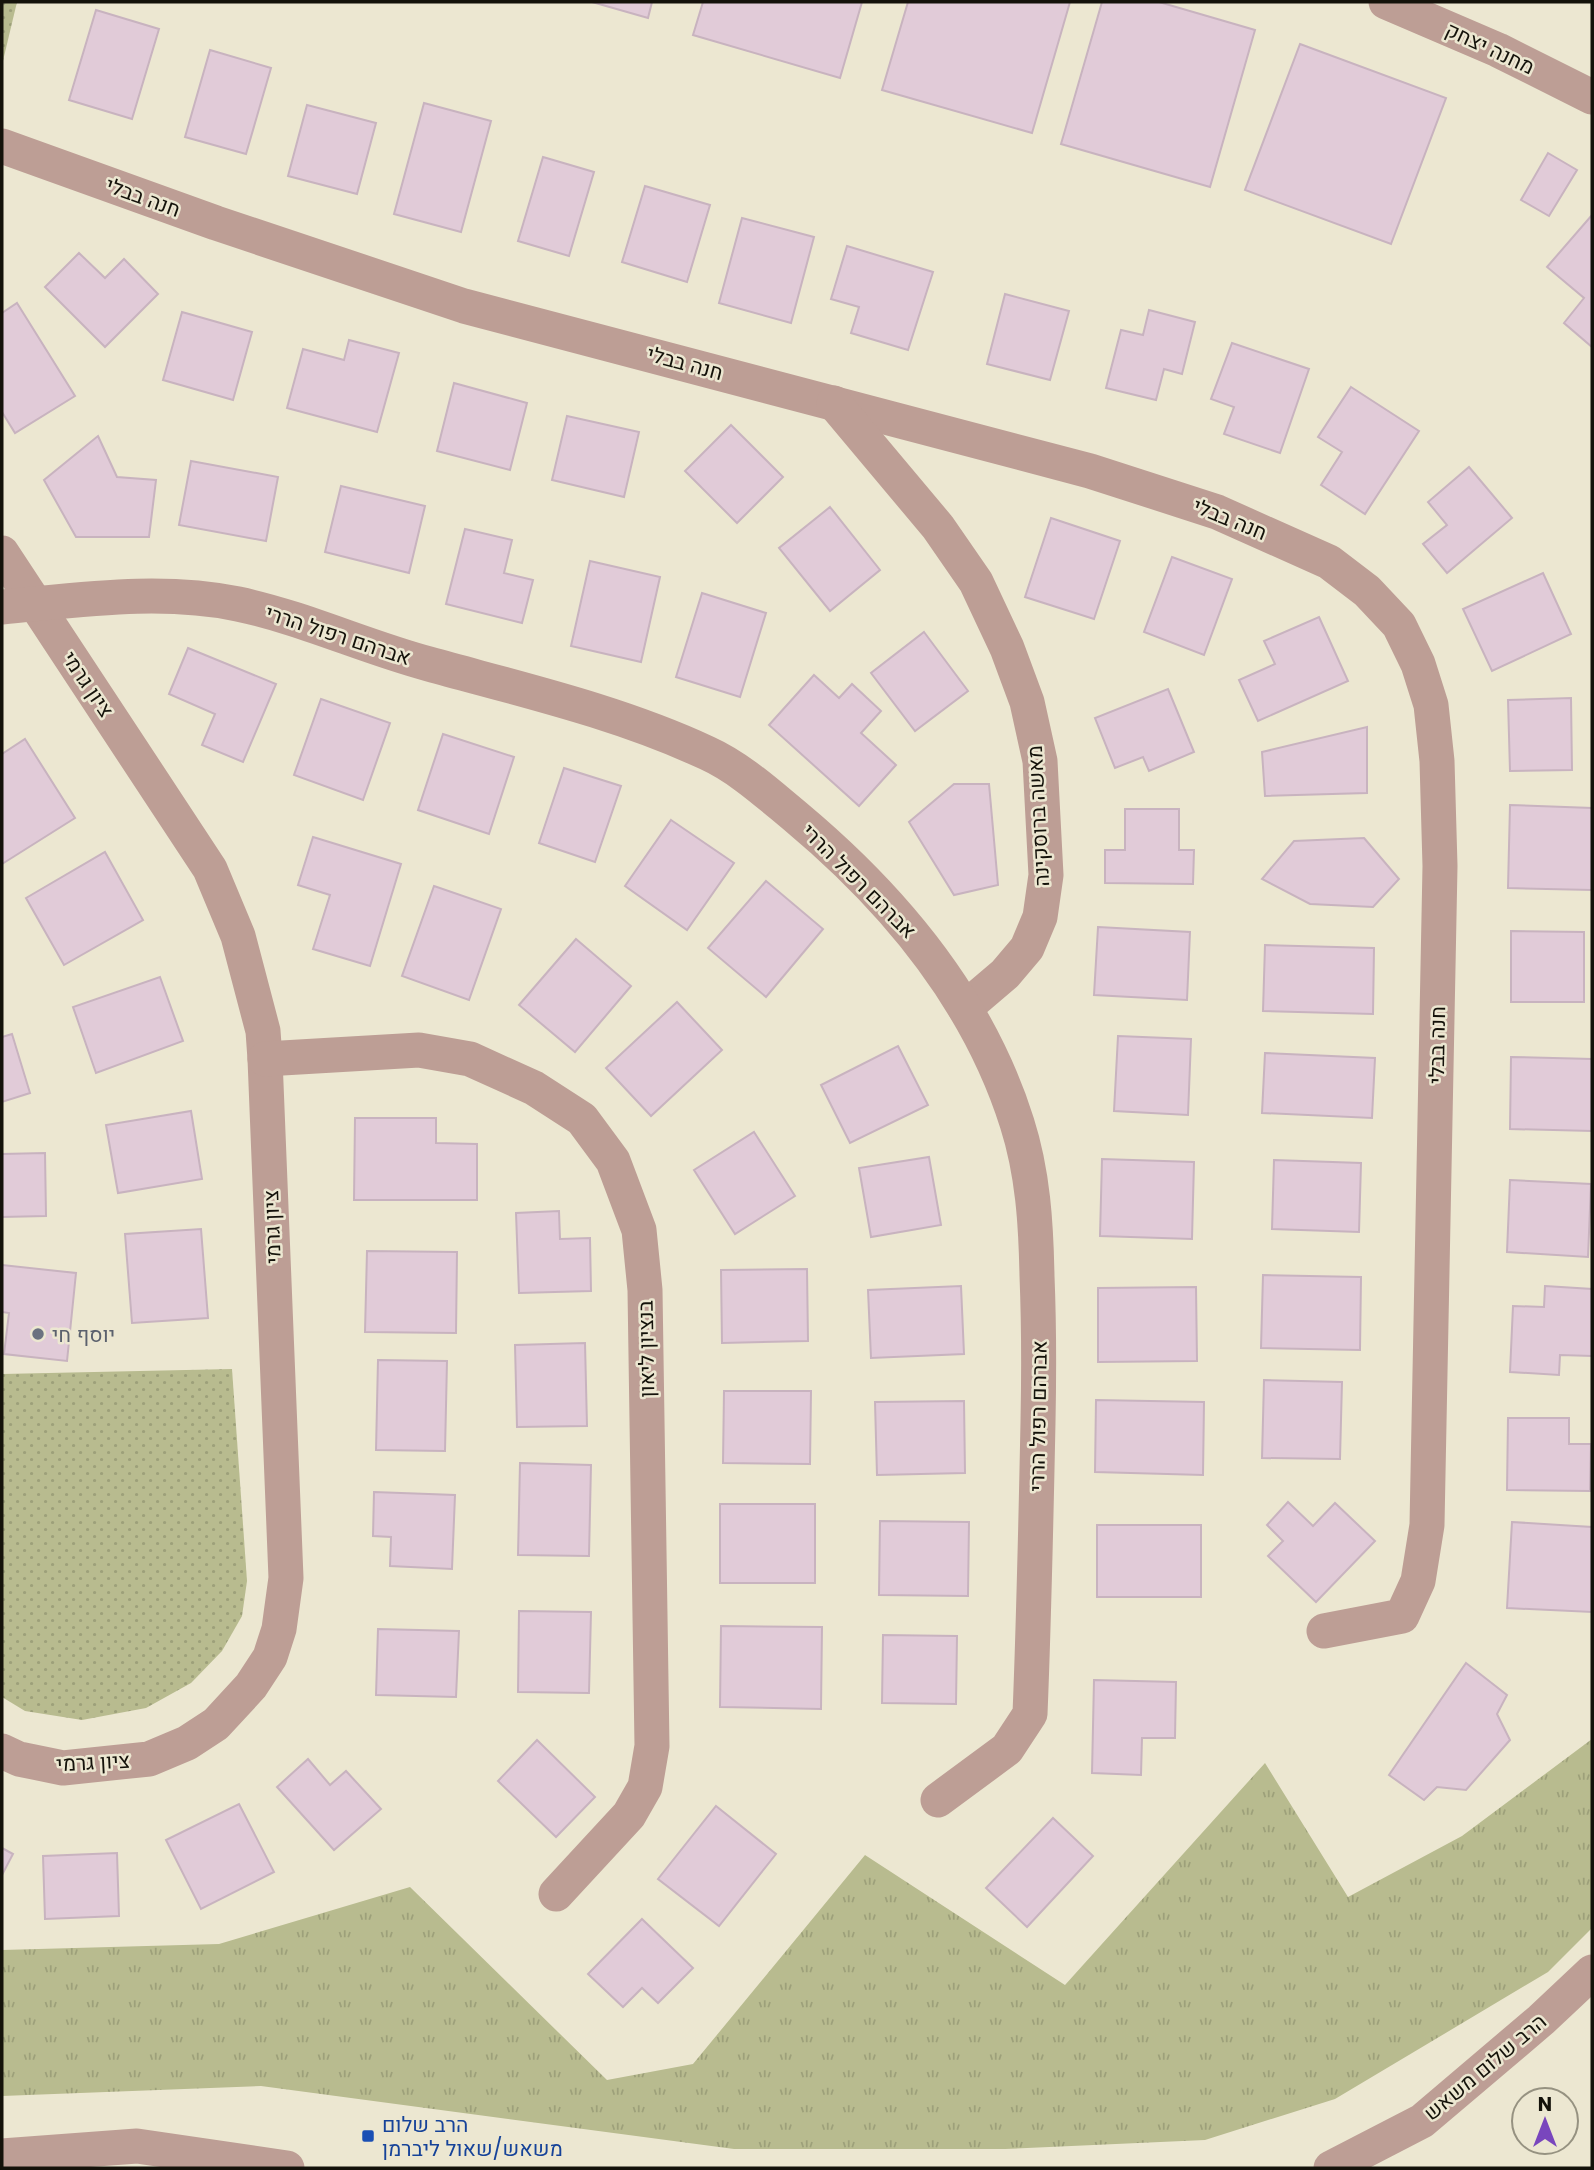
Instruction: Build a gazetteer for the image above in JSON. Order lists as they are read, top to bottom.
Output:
{
  "streets": {
    "street": [
      "מחנה יצחק",
      "חנה בבלי",
      "אברהם רפול הררי",
      "ציון גרמי",
      "מאשה ברוסקינה",
      "בנציון ליאון",
      "הרב שלום משאש"
    ]
  },
  "crossings": [
    ["חנה בבלי", "מאשה ברוסקינה"],
    ["אברהם רפול הררי", "ציון גרמי"],
    ["אברהם רפול הררי", "מאשה ברוסקינה"],
    ["ציון גרמי", "בנציון ליאון"]
  ],
  "places": {
    "other": ["יוסף חי"],
    "transit": ["הרב שלום משאש/שאול ליברמן"]
  },
  "north": "top"
}
